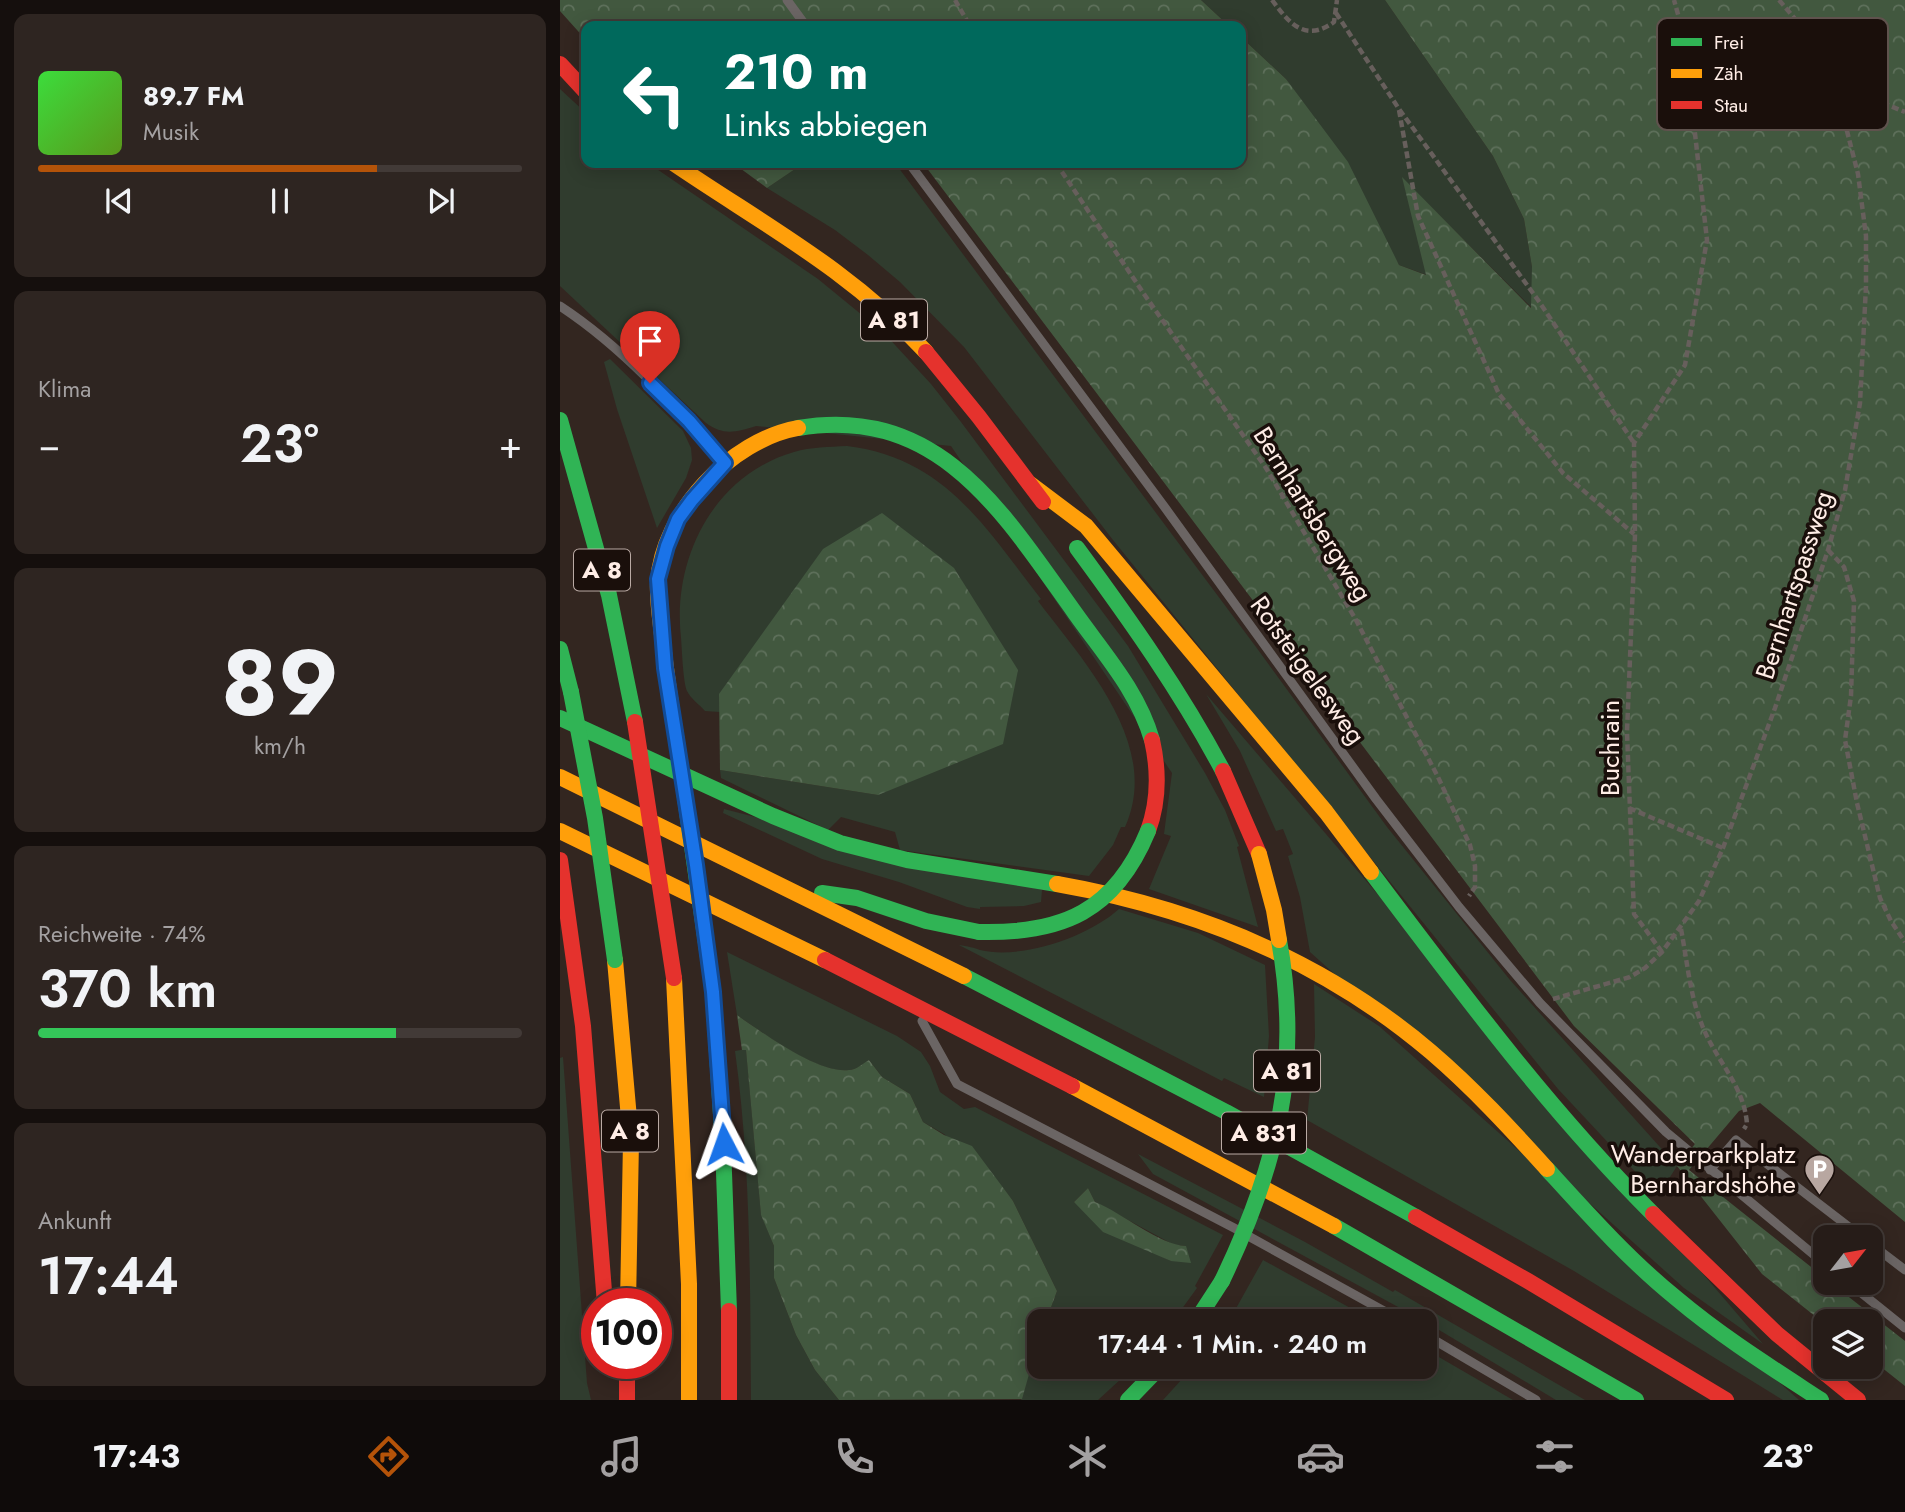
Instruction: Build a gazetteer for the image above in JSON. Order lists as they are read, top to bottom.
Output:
{
  "streets": {
    "highway": ["A 81", "A 8", "A 831"],
    "lane": ["Rotsteigelesweg"],
    "path": ["Bernhartsbergweg", "Bernhartspassweg", "Buchrain"]
  },
  "crossings": [
    ["Bernhartsbergweg", "Rotsteigelesweg"],
    ["Bernhartspassweg", "Rotsteigelesweg"],
    ["Bernhartspassweg", "Buchrain"]
  ],
  "places": {
    "parking": ["Wanderparkplatz Bernhardshöhe"]
  },
  "legend": ["Frei", "Zäh", "Stau"],
  "north": "top right",
  "page": {
    "turn": ["210 m", "Links abbiegen"],
    "song": ["89.7 FM", "Musik"],
    "tile": [
      "Klima",
      ["89", "km/h"],
      ["Reichweite · 74%", "370 km"],
      ["Ankunft", "17:44"]
    ],
    "heat": ["−", "23°", "+"],
    "limit": "100",
    "trip": "17:44 · 1 Min. · 240 m",
    "tabs": ["17:43", "23°"]
  }
}
